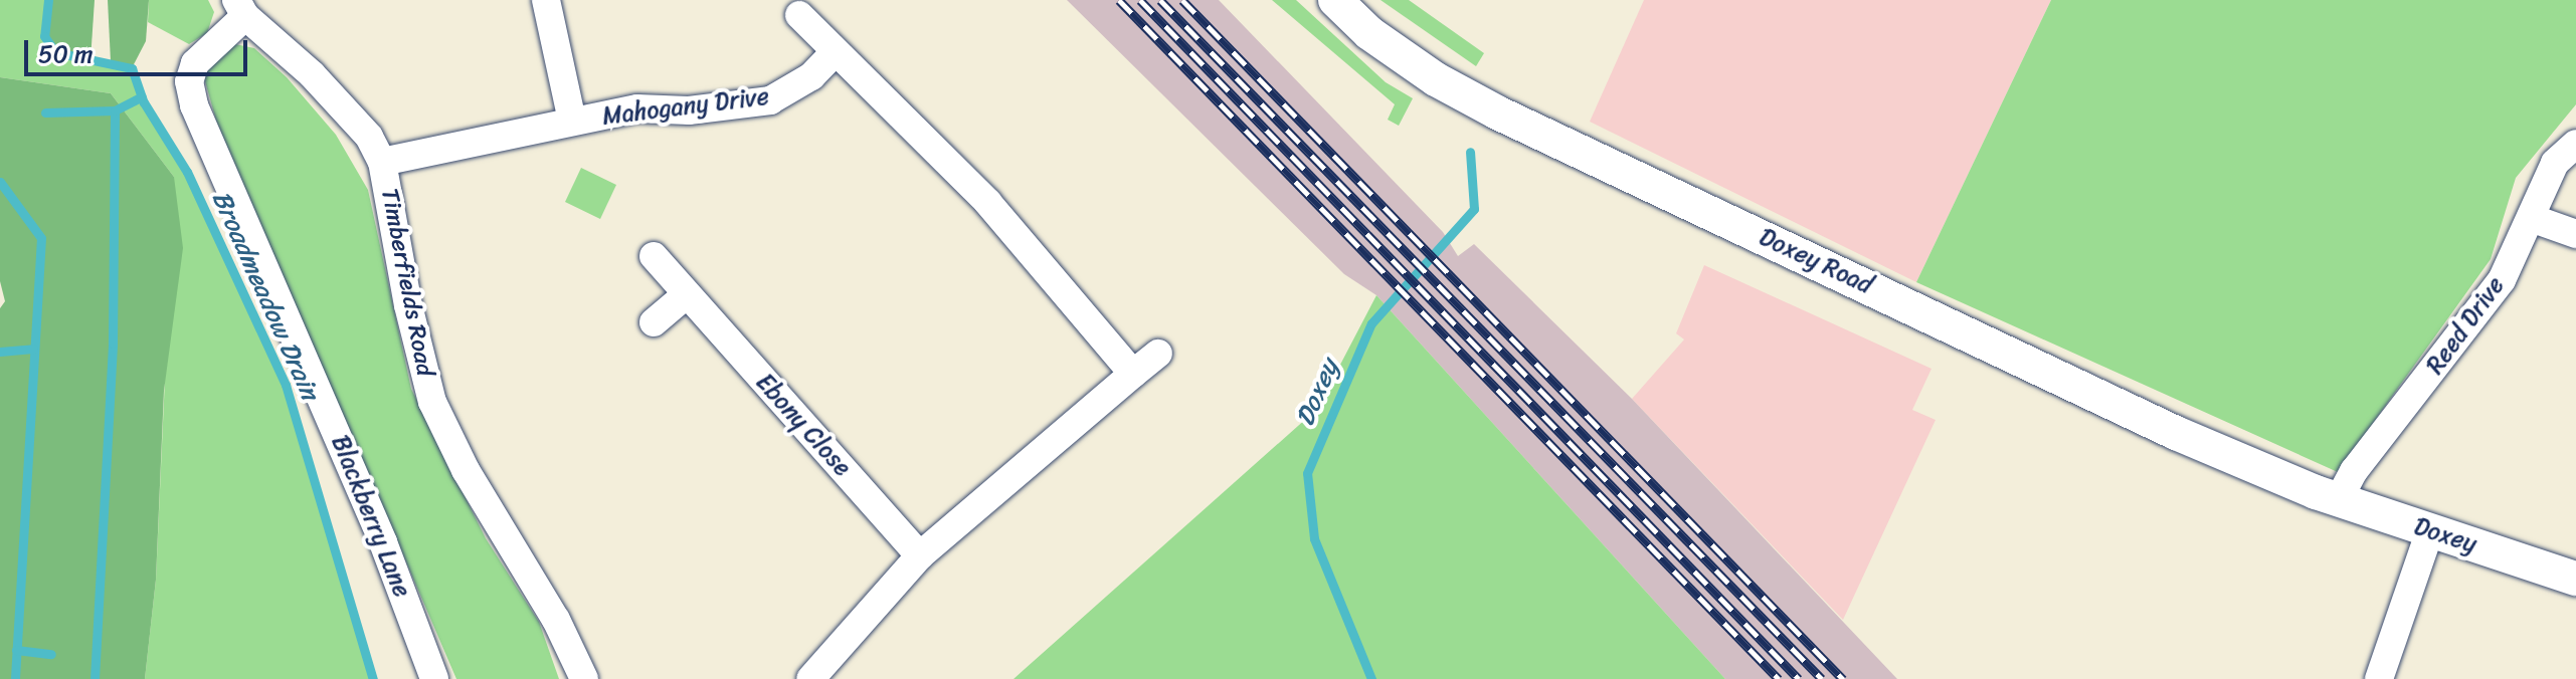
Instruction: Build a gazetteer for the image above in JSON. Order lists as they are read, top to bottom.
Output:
{
  "streets": {
    "street": [
      "Mahogany Drive",
      "Doxey Road",
      "Timberfields Road",
      "Reed Drive",
      "Ebony Close",
      "Blackberry Lane",
      "Doxey"
    ]
  },
  "crossings": [
    ["Mahogany Drive", "Timberfields Road"],
    ["Doxey Road", "Reed Drive"],
    ["Doxey Road", "Doxey"],
    ["Timberfields Road", "Blackberry Lane"],
    ["Reed Drive", "Doxey"]
  ],
  "water": ["Broadmeadow Drain", "Doxey"],
  "scale_bar": "50 m"
}
